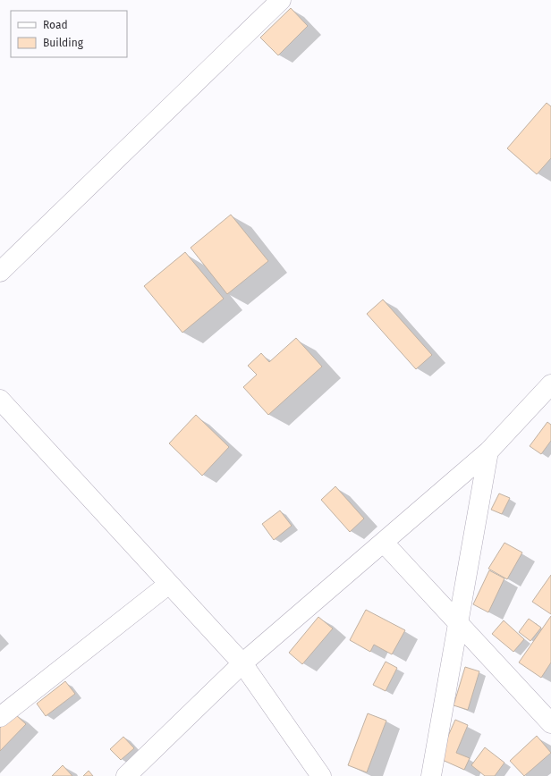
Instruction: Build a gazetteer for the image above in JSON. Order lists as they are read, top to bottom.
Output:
{
  "legend": ["Road", "Building"]
}
